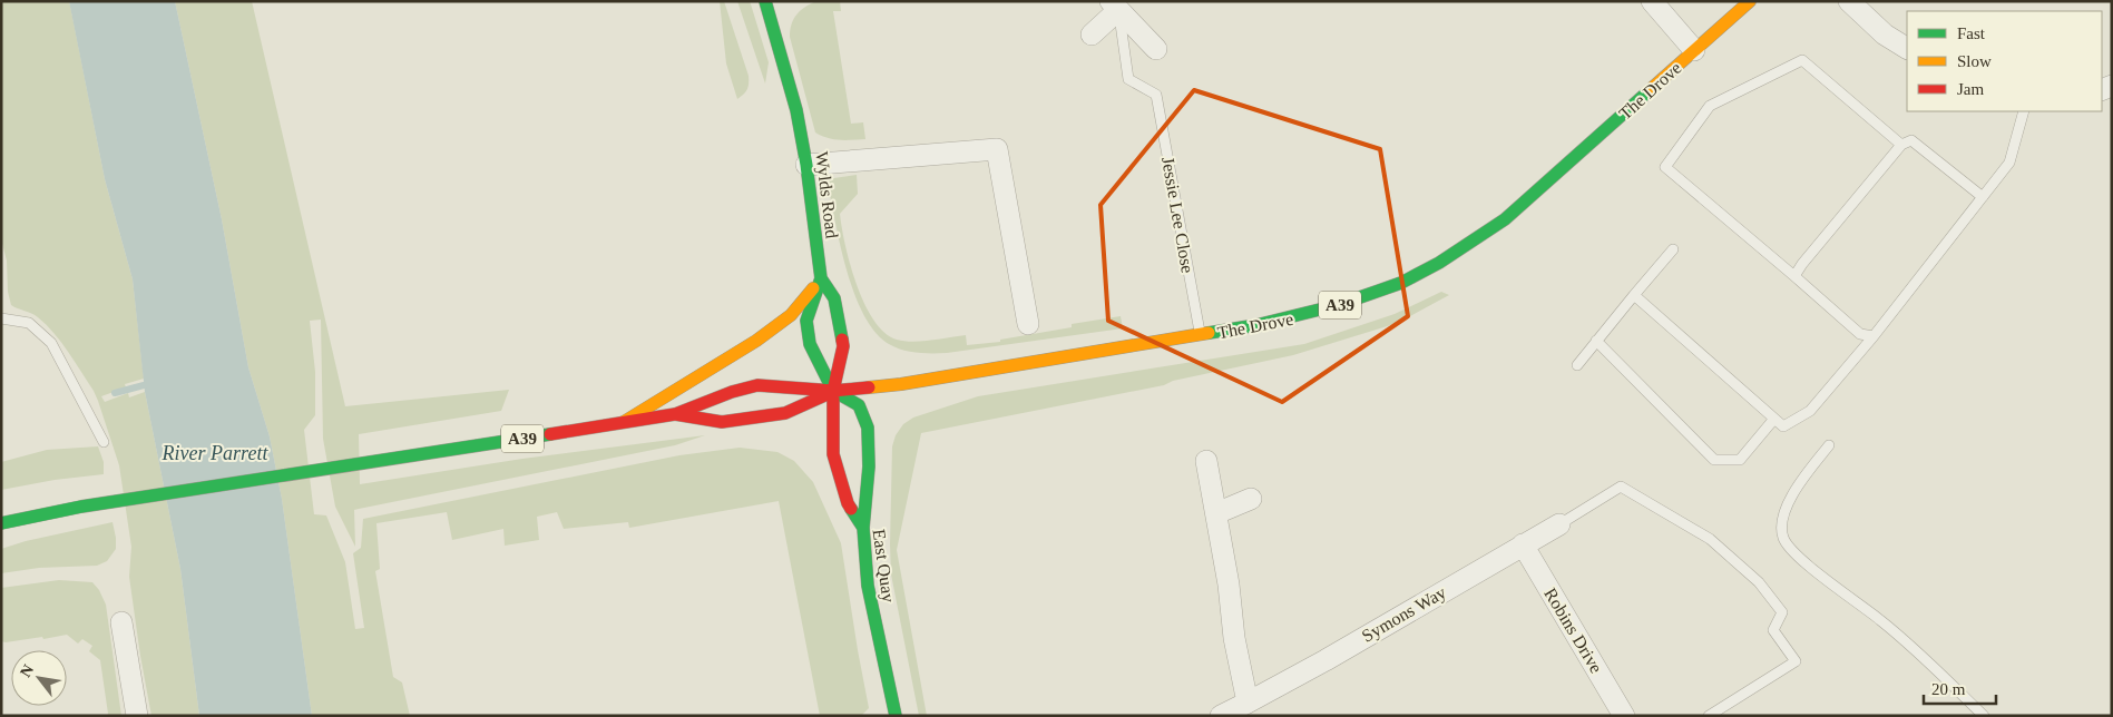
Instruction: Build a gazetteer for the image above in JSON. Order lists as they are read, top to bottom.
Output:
{
  "streets": {
    "main road": [
      "The Drove",
      "Wylds Road",
      "A39",
      "East Quay"
    ],
    "street": ["Symons Way", "Robins Drive"],
    "lane": ["Jessie Lee Close"]
  },
  "crossings": [
    ["The Drove", "Wylds Road"],
    ["The Drove", "Jessie Lee Close"],
    ["The Drove", "A39"],
    ["The Drove", "East Quay"],
    ["Wylds Road", "A39"],
    ["Wylds Road", "East Quay"],
    ["A39", "East Quay"],
    ["Symons Way", "Robins Drive"]
  ],
  "water": ["River Parrett"],
  "legend": ["Fast", "Slow", "Jam"],
  "scale_bar": "20 m",
  "north": "top left"
}
